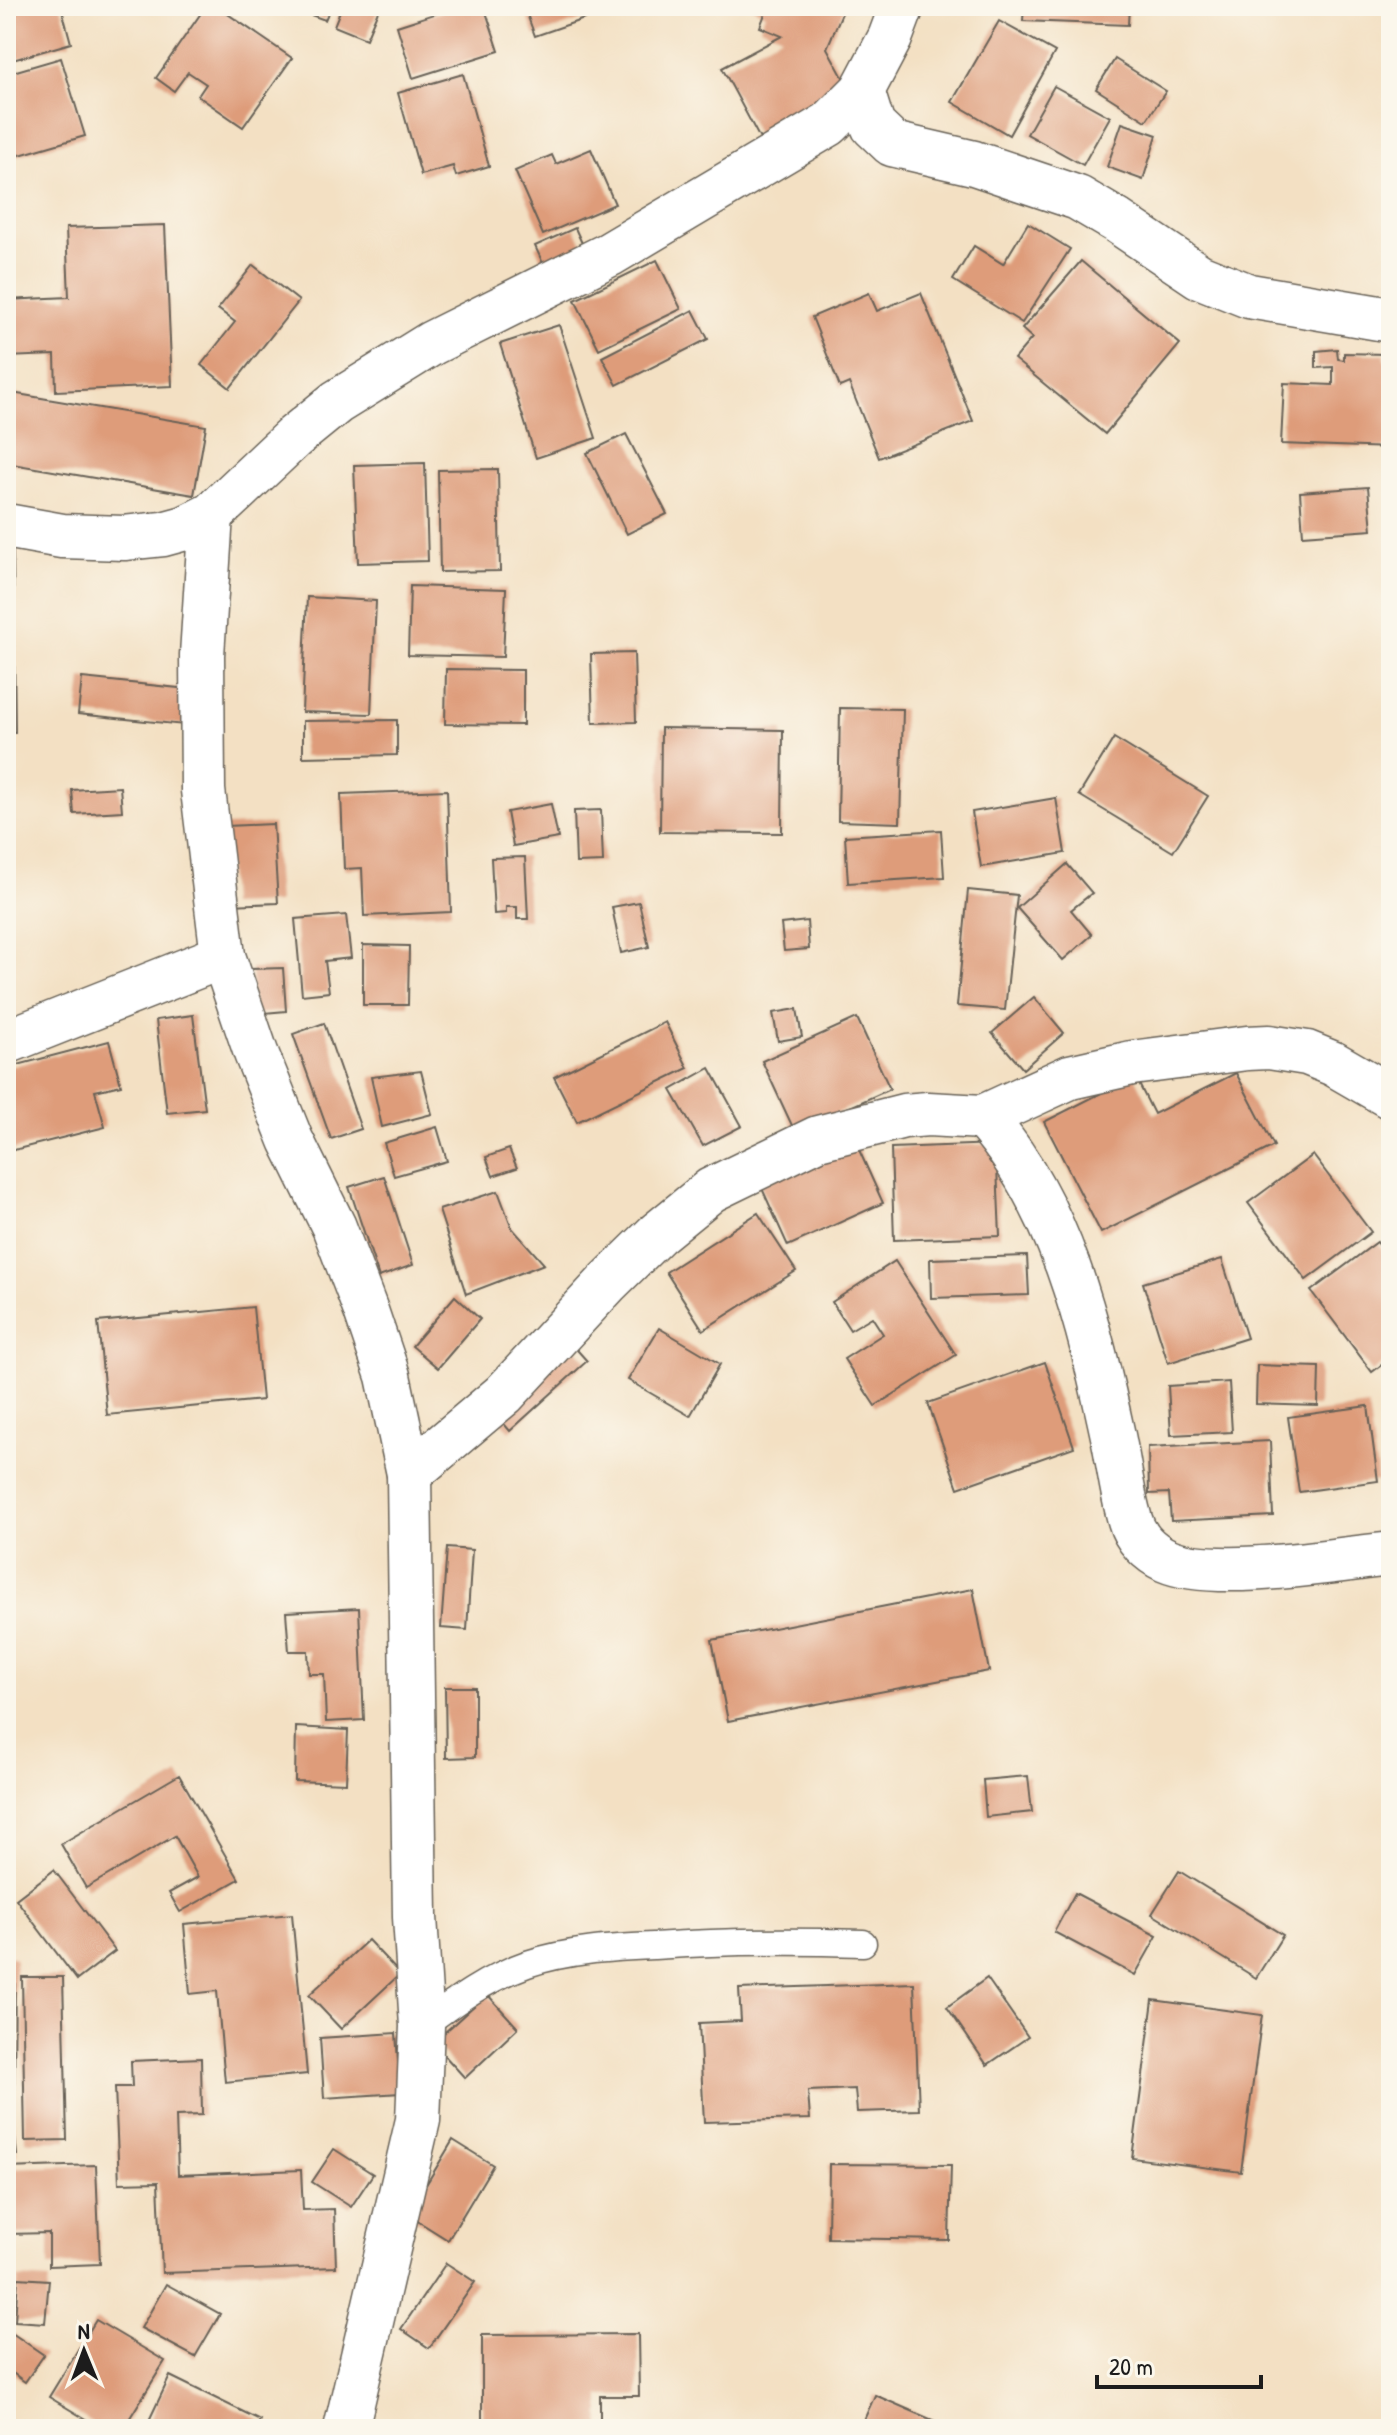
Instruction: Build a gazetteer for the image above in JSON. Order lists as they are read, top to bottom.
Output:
{
  "scale_bar": "20 m",
  "north": "top"
}
